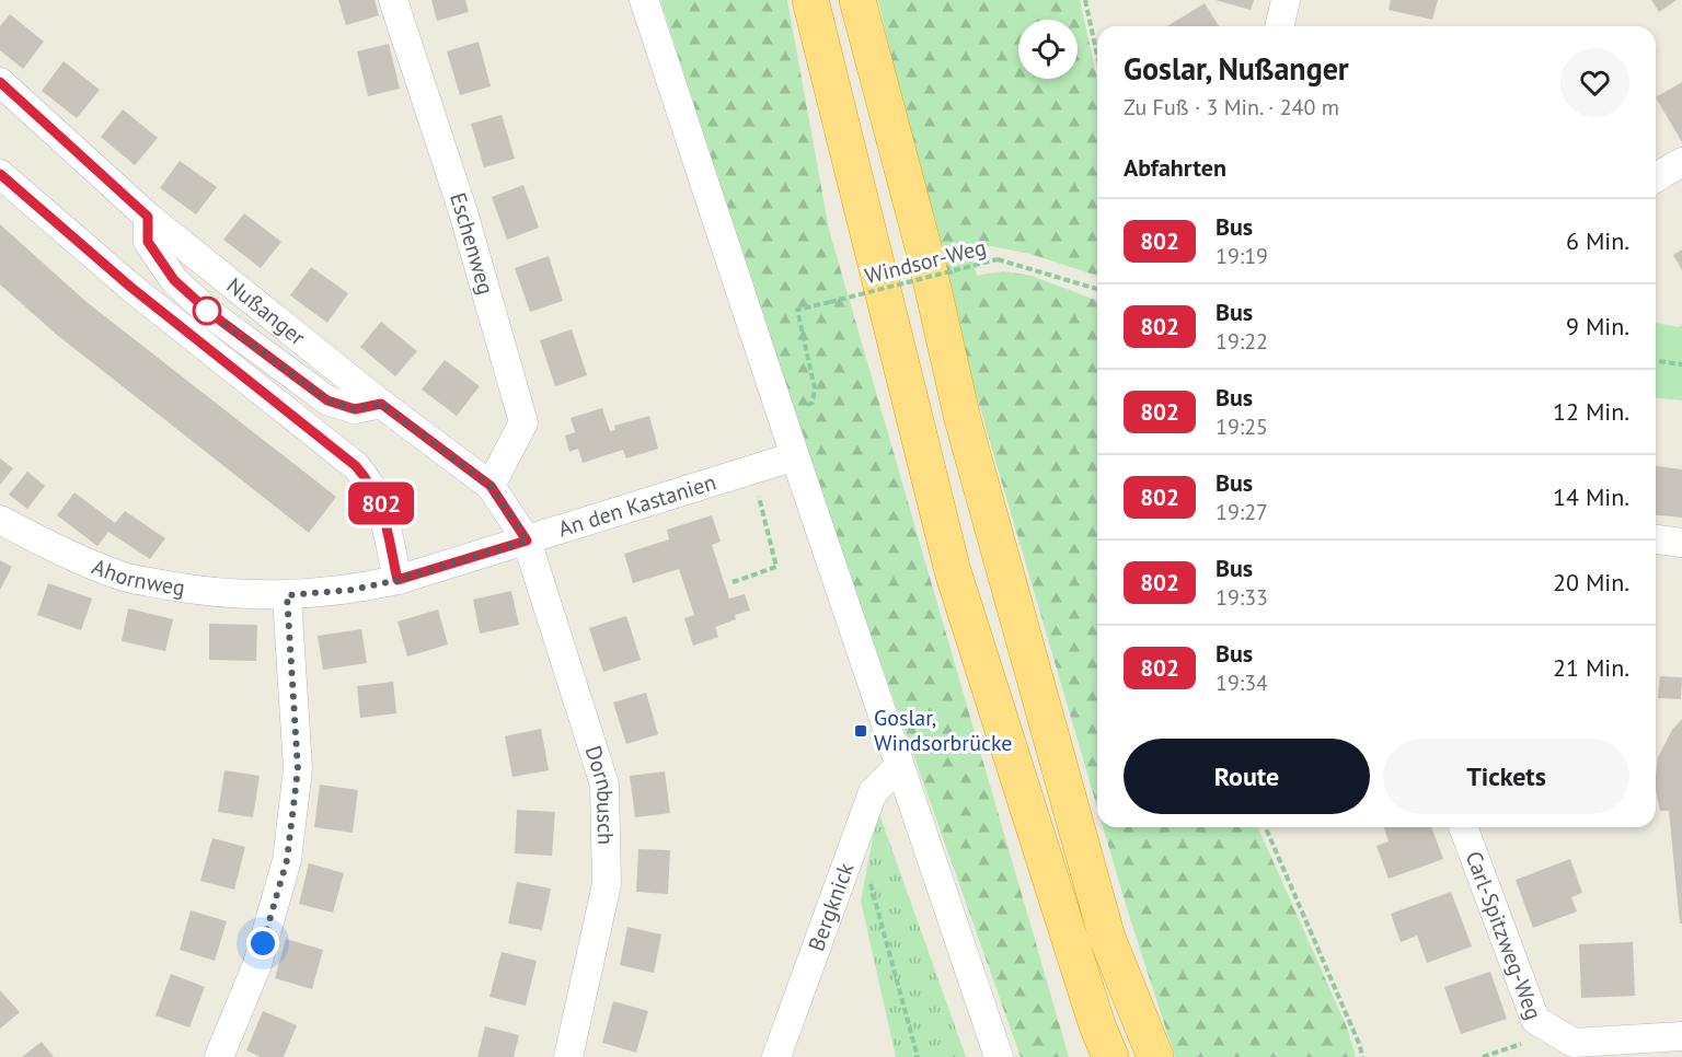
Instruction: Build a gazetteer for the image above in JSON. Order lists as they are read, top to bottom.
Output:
{
  "streets": {
    "street": [
      "Eschenweg",
      "Nußanger",
      "An den Kastanien",
      "Ahornweg",
      "Dornbusch",
      "Bergknick",
      "Carl-Spitzweg-Weg"
    ],
    "path": ["Windsor-Weg"]
  },
  "crossings": [
    ["Eschenweg", "Nußanger"],
    ["Nußanger", "An den Kastanien"],
    ["Nußanger", "Dornbusch"],
    ["An den Kastanien", "Ahornweg"],
    ["An den Kastanien", "Dornbusch"]
  ],
  "places": {
    "transit": ["Goslar, Windsorbrücke"]
  },
  "lines": ["bus line 802"],
  "page": {
    "on_map": "802",
    "heading": [
      ["Goslar, Nußanger", "Zu Fuß · 3 Min. · 240 m"],
      "Abfahrten"
    ],
    "list": [
      {
        "mark": "802",
        "name": "Bus",
        "note": "19:19",
        "value": "6 Min."
      },
      {
        "mark": "802",
        "name": "Bus",
        "note": "19:22",
        "value": "9 Min."
      },
      {
        "mark": "802",
        "name": "Bus",
        "note": "19:25",
        "value": "12 Min."
      },
      {
        "mark": "802",
        "name": "Bus",
        "note": "19:27",
        "value": "14 Min."
      },
      {
        "mark": "802",
        "name": "Bus",
        "note": "19:33",
        "value": "20 Min."
      },
      {
        "mark": "802",
        "name": "Bus",
        "note": "19:34",
        "value": "21 Min."
      }
    ],
    "buttons": ["Route", "Tickets"]
  }
}
